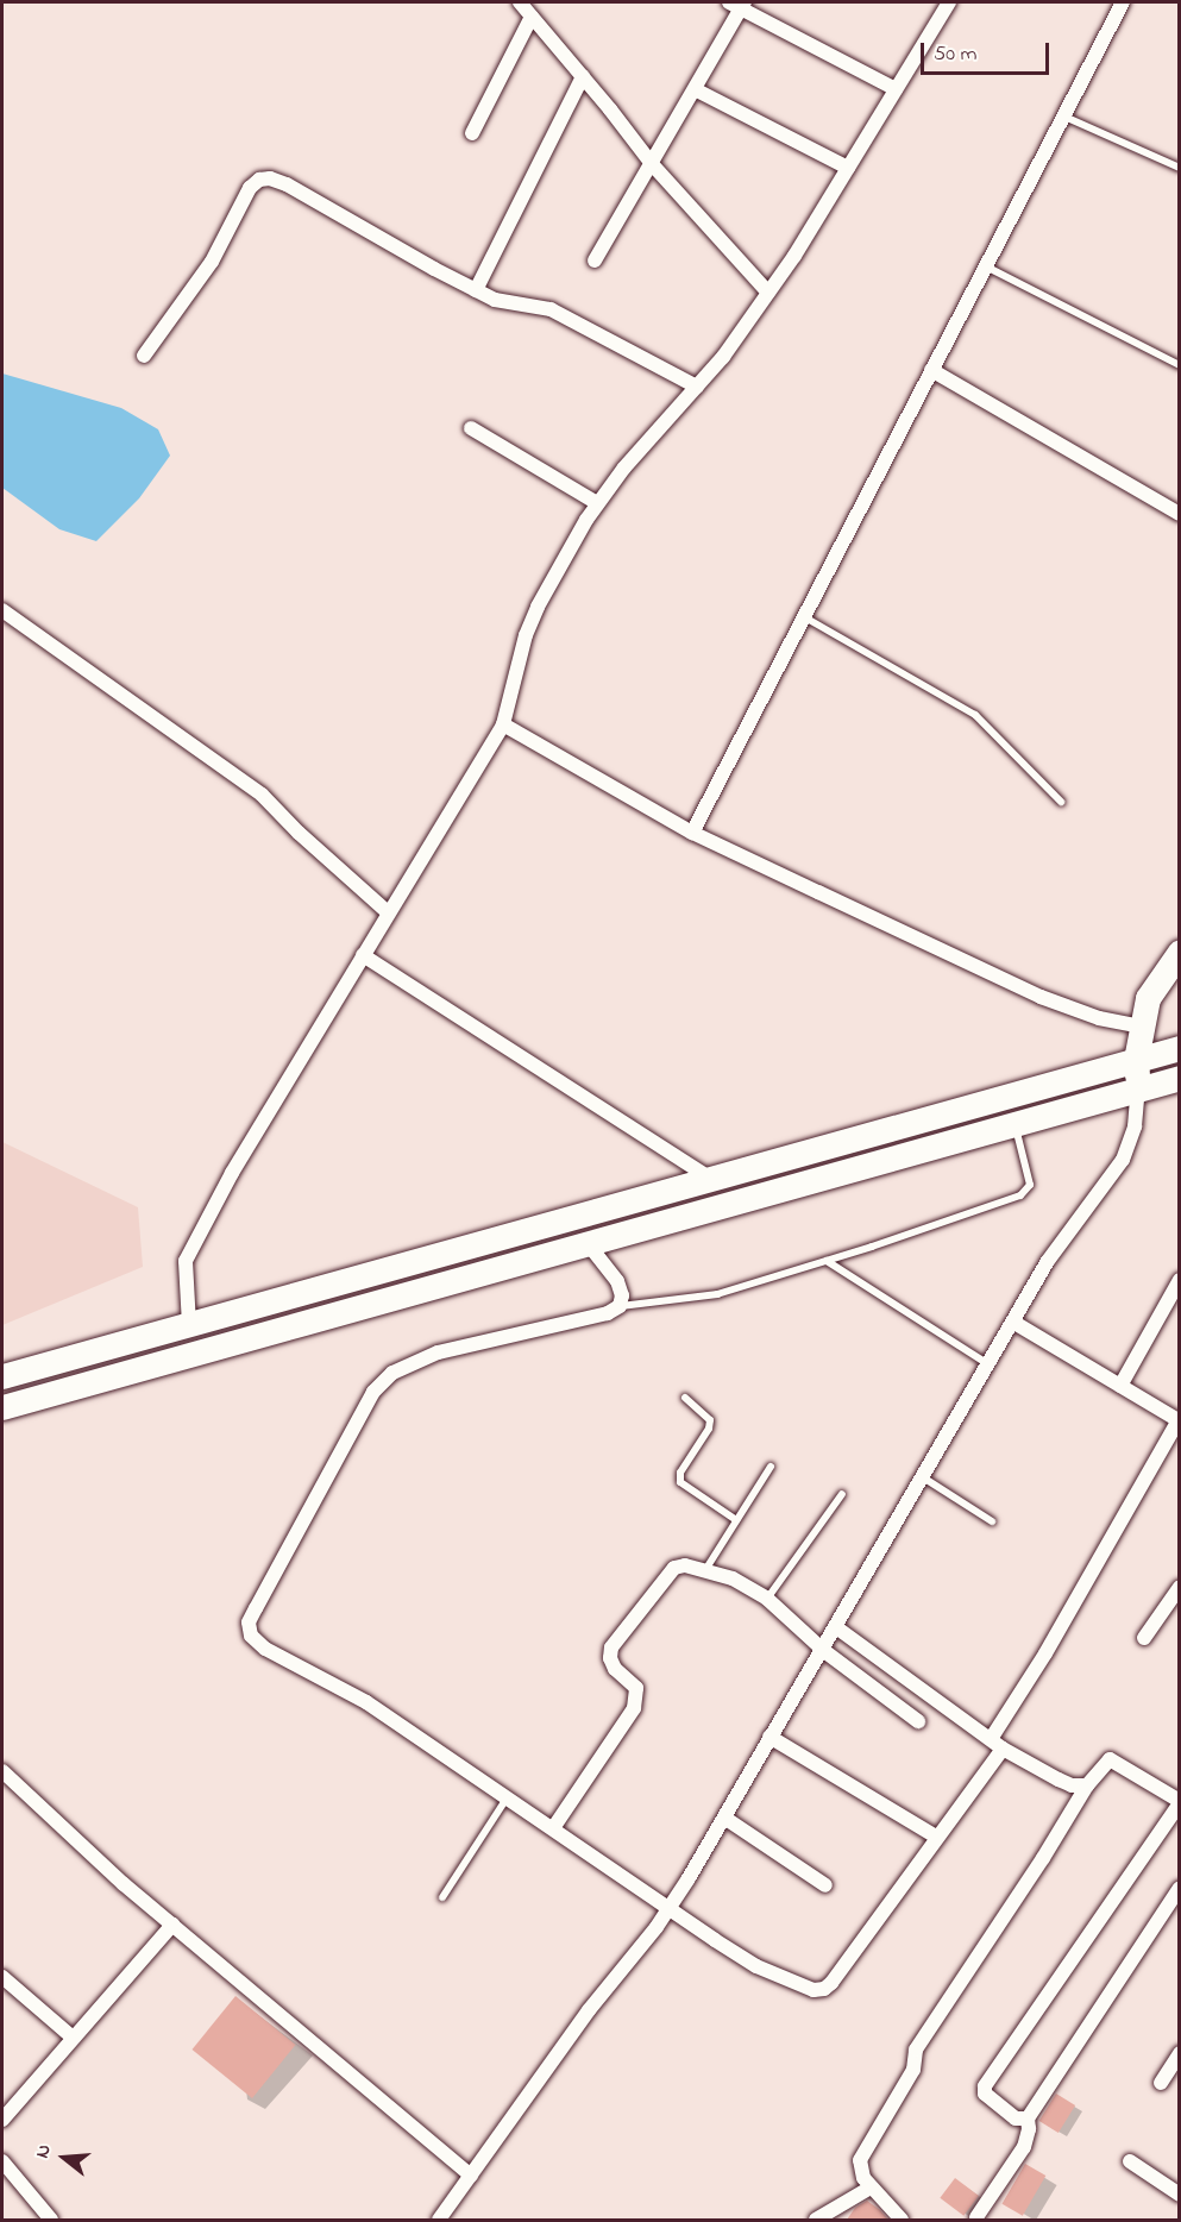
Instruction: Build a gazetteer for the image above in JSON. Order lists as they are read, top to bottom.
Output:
{
  "scale_bar": "50 m",
  "north": "left"
}
